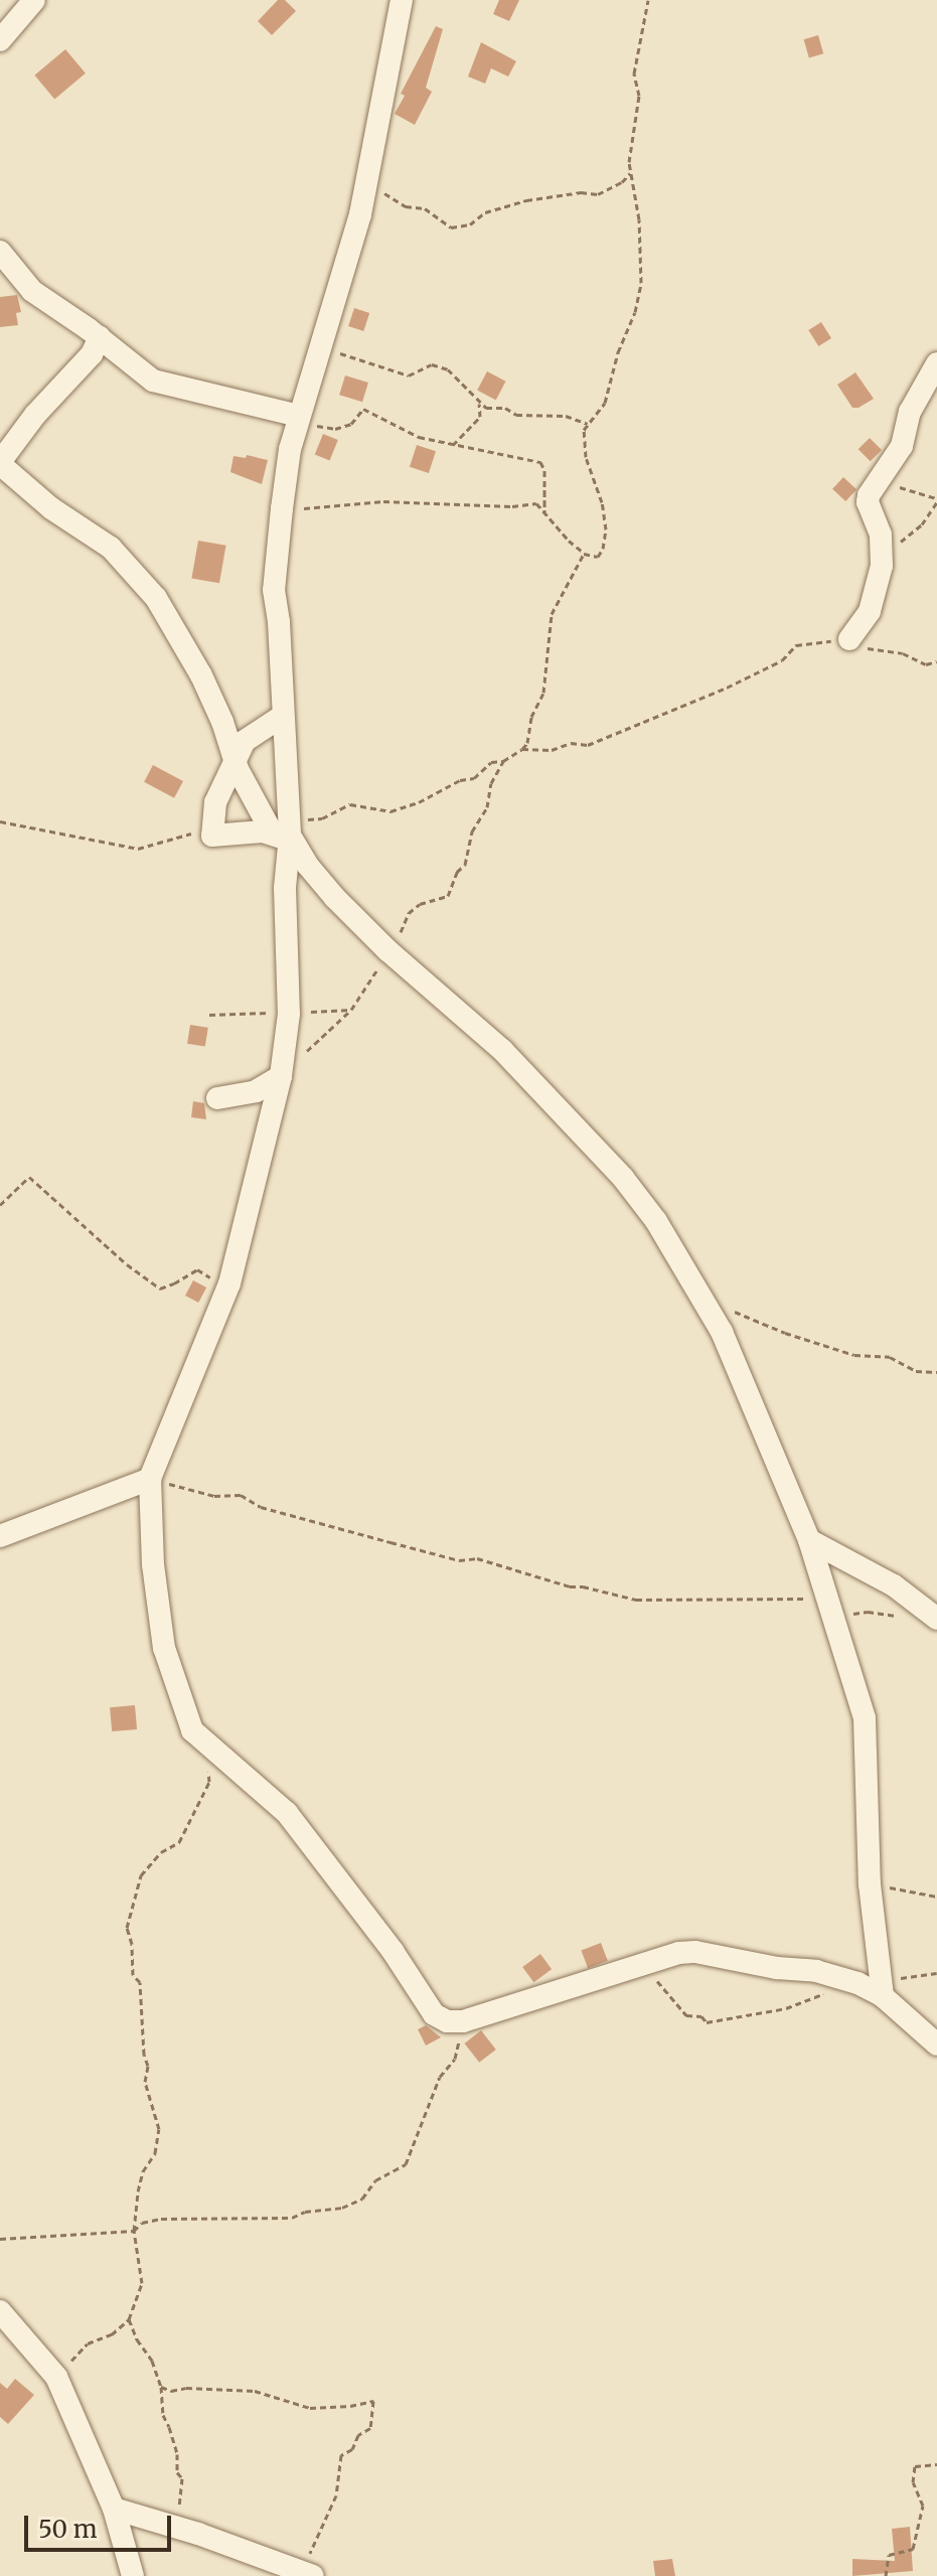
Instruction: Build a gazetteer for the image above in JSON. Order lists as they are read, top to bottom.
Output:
{
  "scale_bar": "50 m"
}
